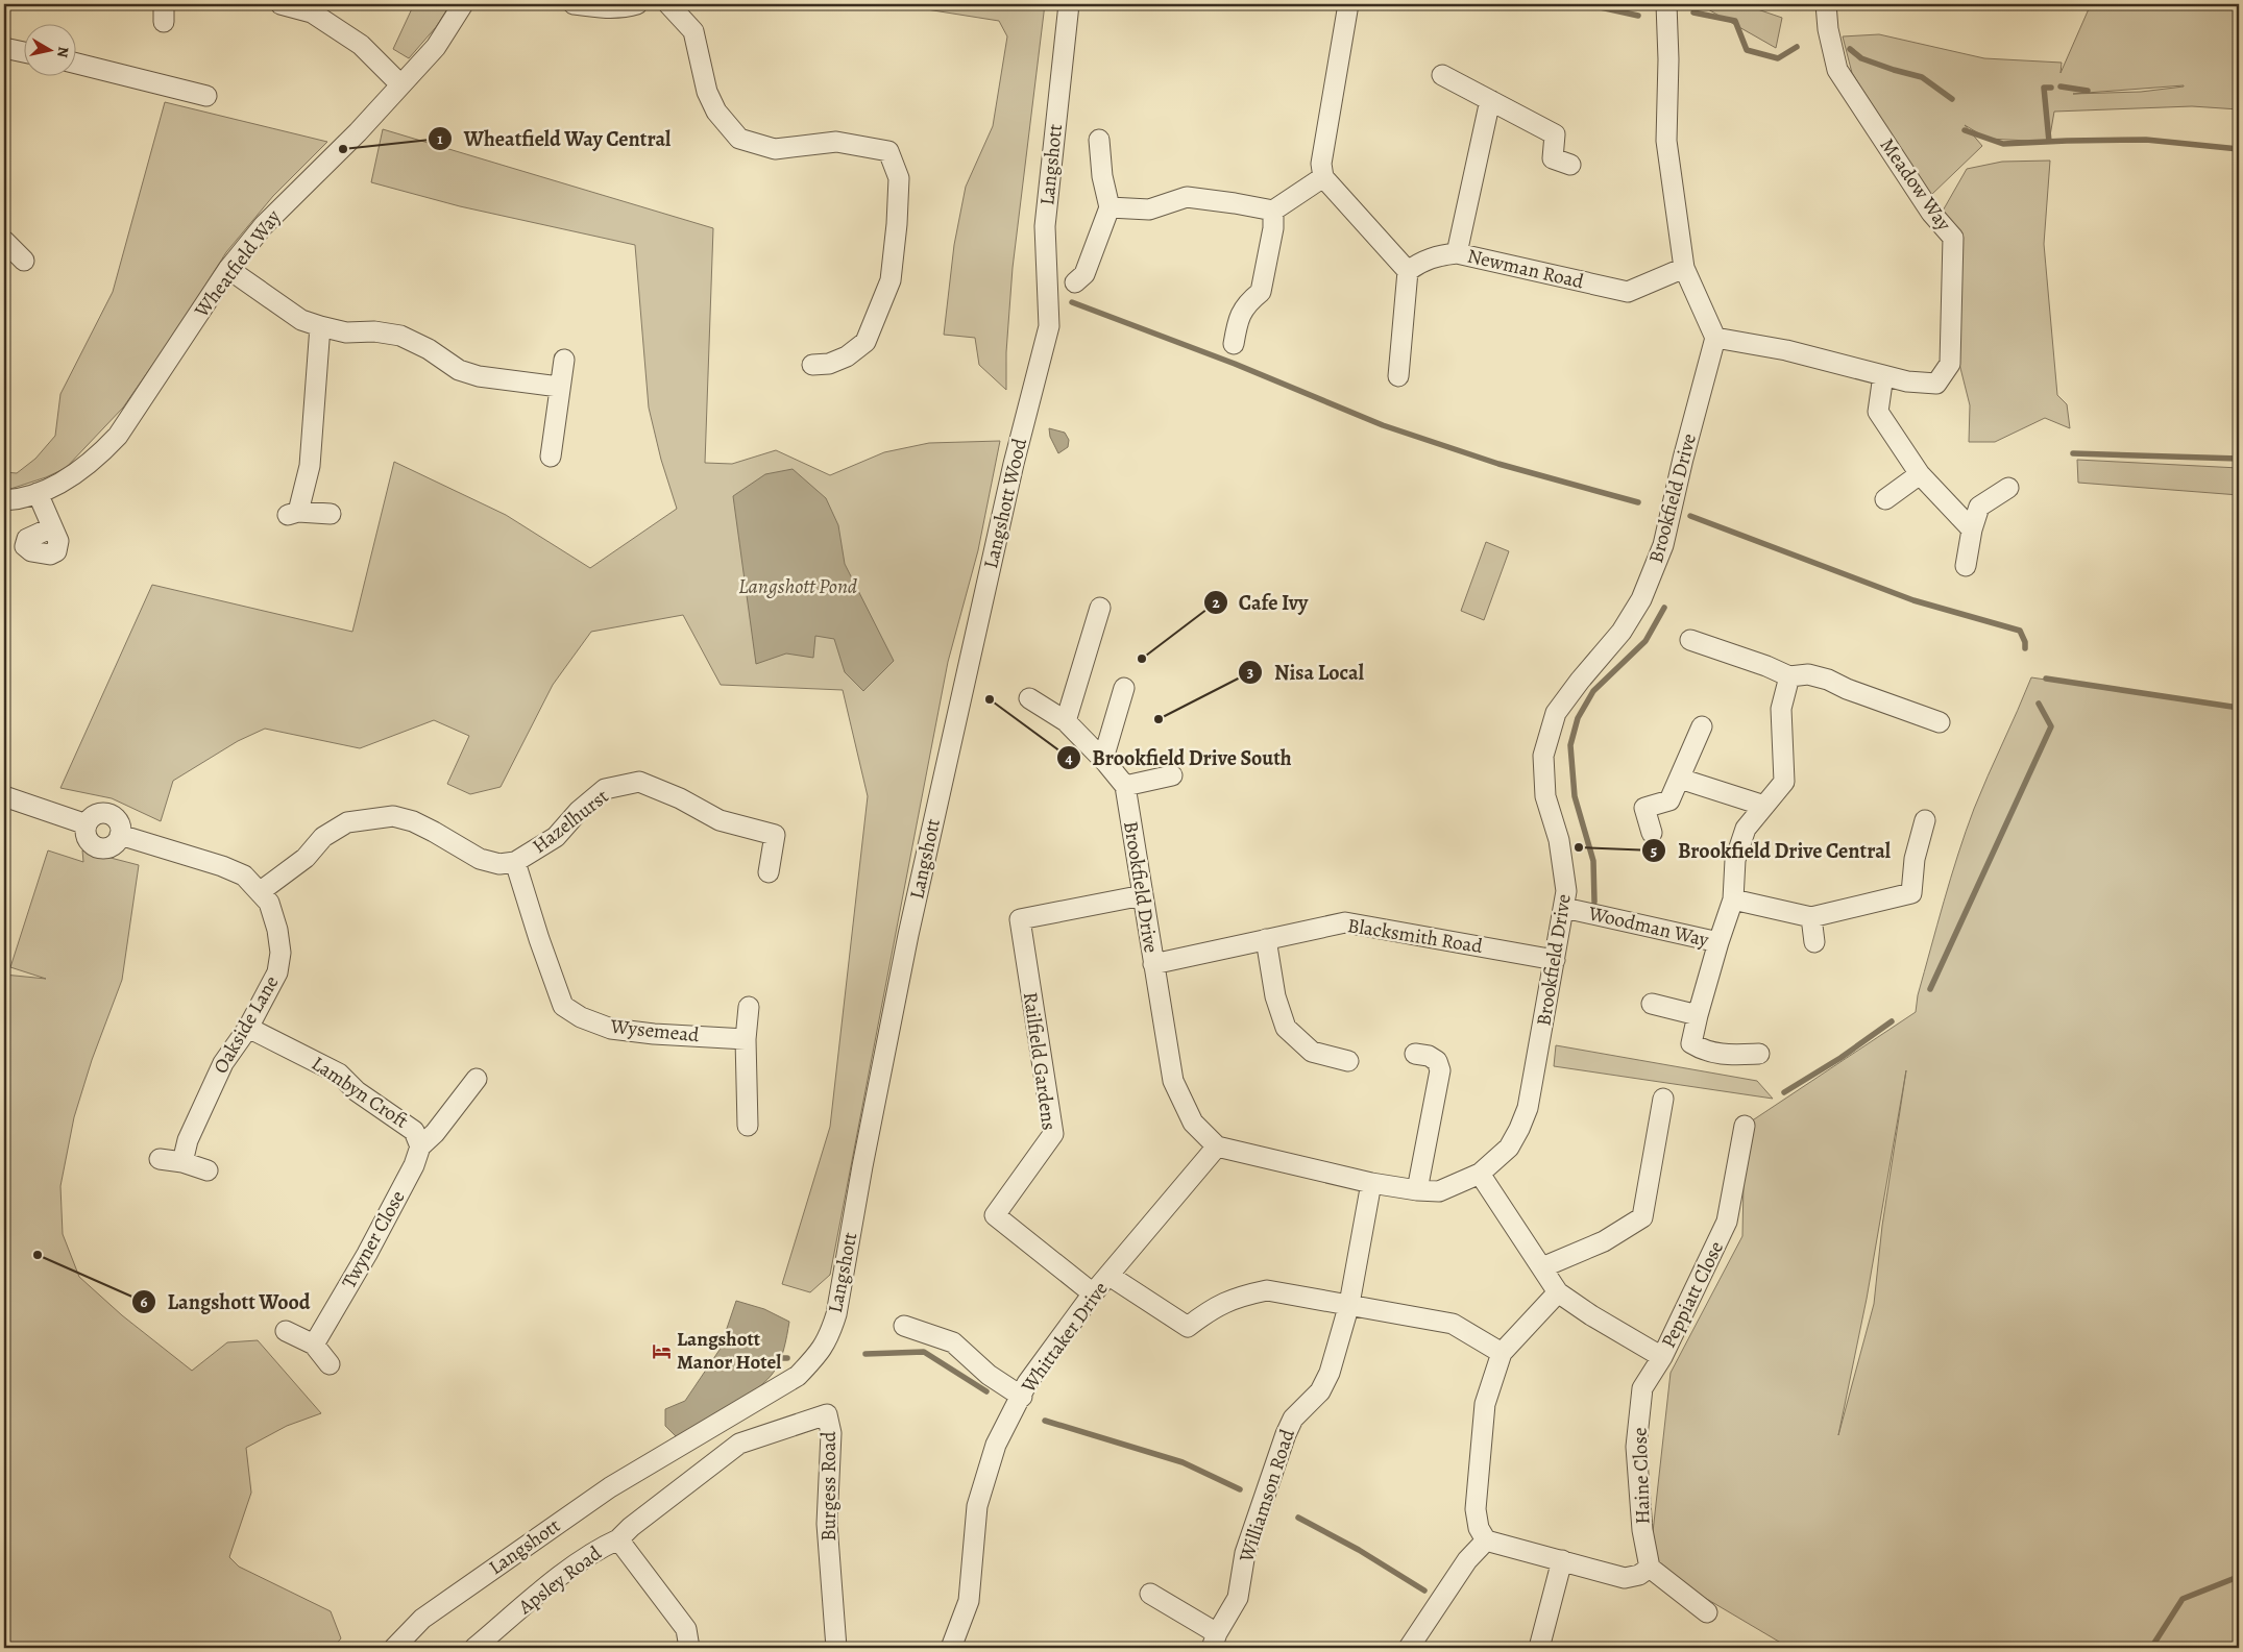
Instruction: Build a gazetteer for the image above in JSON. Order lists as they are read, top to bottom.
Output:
{
  "streets": {
    "street": [
      "Langshott",
      "Meadow Way",
      "Wheatfield Way",
      "Newman Road",
      "Brookfield Drive",
      "Langshott Wood",
      "Hazelhurst",
      "Woodman Way",
      "Blacksmith Road",
      "Oakside Lane",
      "Wysemead",
      "Railfield Gardens",
      "Lambyn Croft",
      "Twyner Close",
      "Peppiatt Close",
      "Whittaker Drive",
      "Haine Close",
      "Burgess Road",
      "Williamson Road",
      "Apsley Road"
    ]
  },
  "crossings": [
    ["Langshott", "Langshott Wood"],
    ["Meadow Way", "Brookfield Drive"],
    ["Brookfield Drive", "Woodman Way"],
    ["Brookfield Drive", "Blacksmith Road"],
    ["Brookfield Drive", "Railfield Gardens"],
    ["Brookfield Drive", "Peppiatt Close"],
    ["Brookfield Drive", "Whittaker Drive"],
    ["Brookfield Drive", "Williamson Road"],
    ["Hazelhurst", "Oakside Lane"],
    ["Hazelhurst", "Wysemead"],
    ["Oakside Lane", "Lambyn Croft"],
    ["Railfield Gardens", "Whittaker Drive"],
    ["Lambyn Croft", "Twyner Close"],
    ["Peppiatt Close", "Haine Close"],
    ["Burgess Road", "Apsley Road"]
  ],
  "water": ["Langshott Pond"],
  "places": {
    "other": [
      "Wheatfield Way Central",
      "Cafe Ivy",
      "Brookfield Drive South",
      "Nisa Local",
      "Brookfield Drive Central",
      "Langshott Wood"
    ],
    "hotel": ["Langshott Manor Hotel"]
  },
  "north": "right"
}
